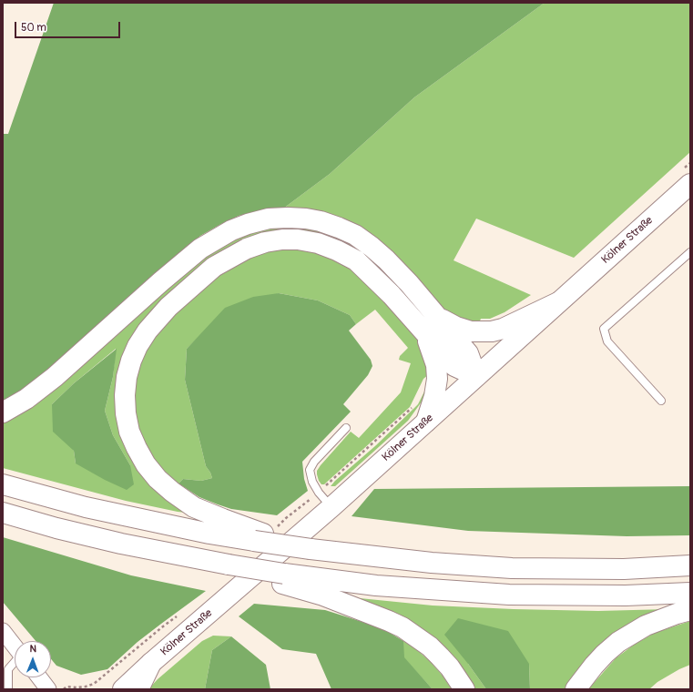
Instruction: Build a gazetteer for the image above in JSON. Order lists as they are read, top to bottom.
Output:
{
  "streets": {
    "main road": ["Kölner Straße"]
  },
  "scale_bar": "50 m",
  "north": "top"
}
